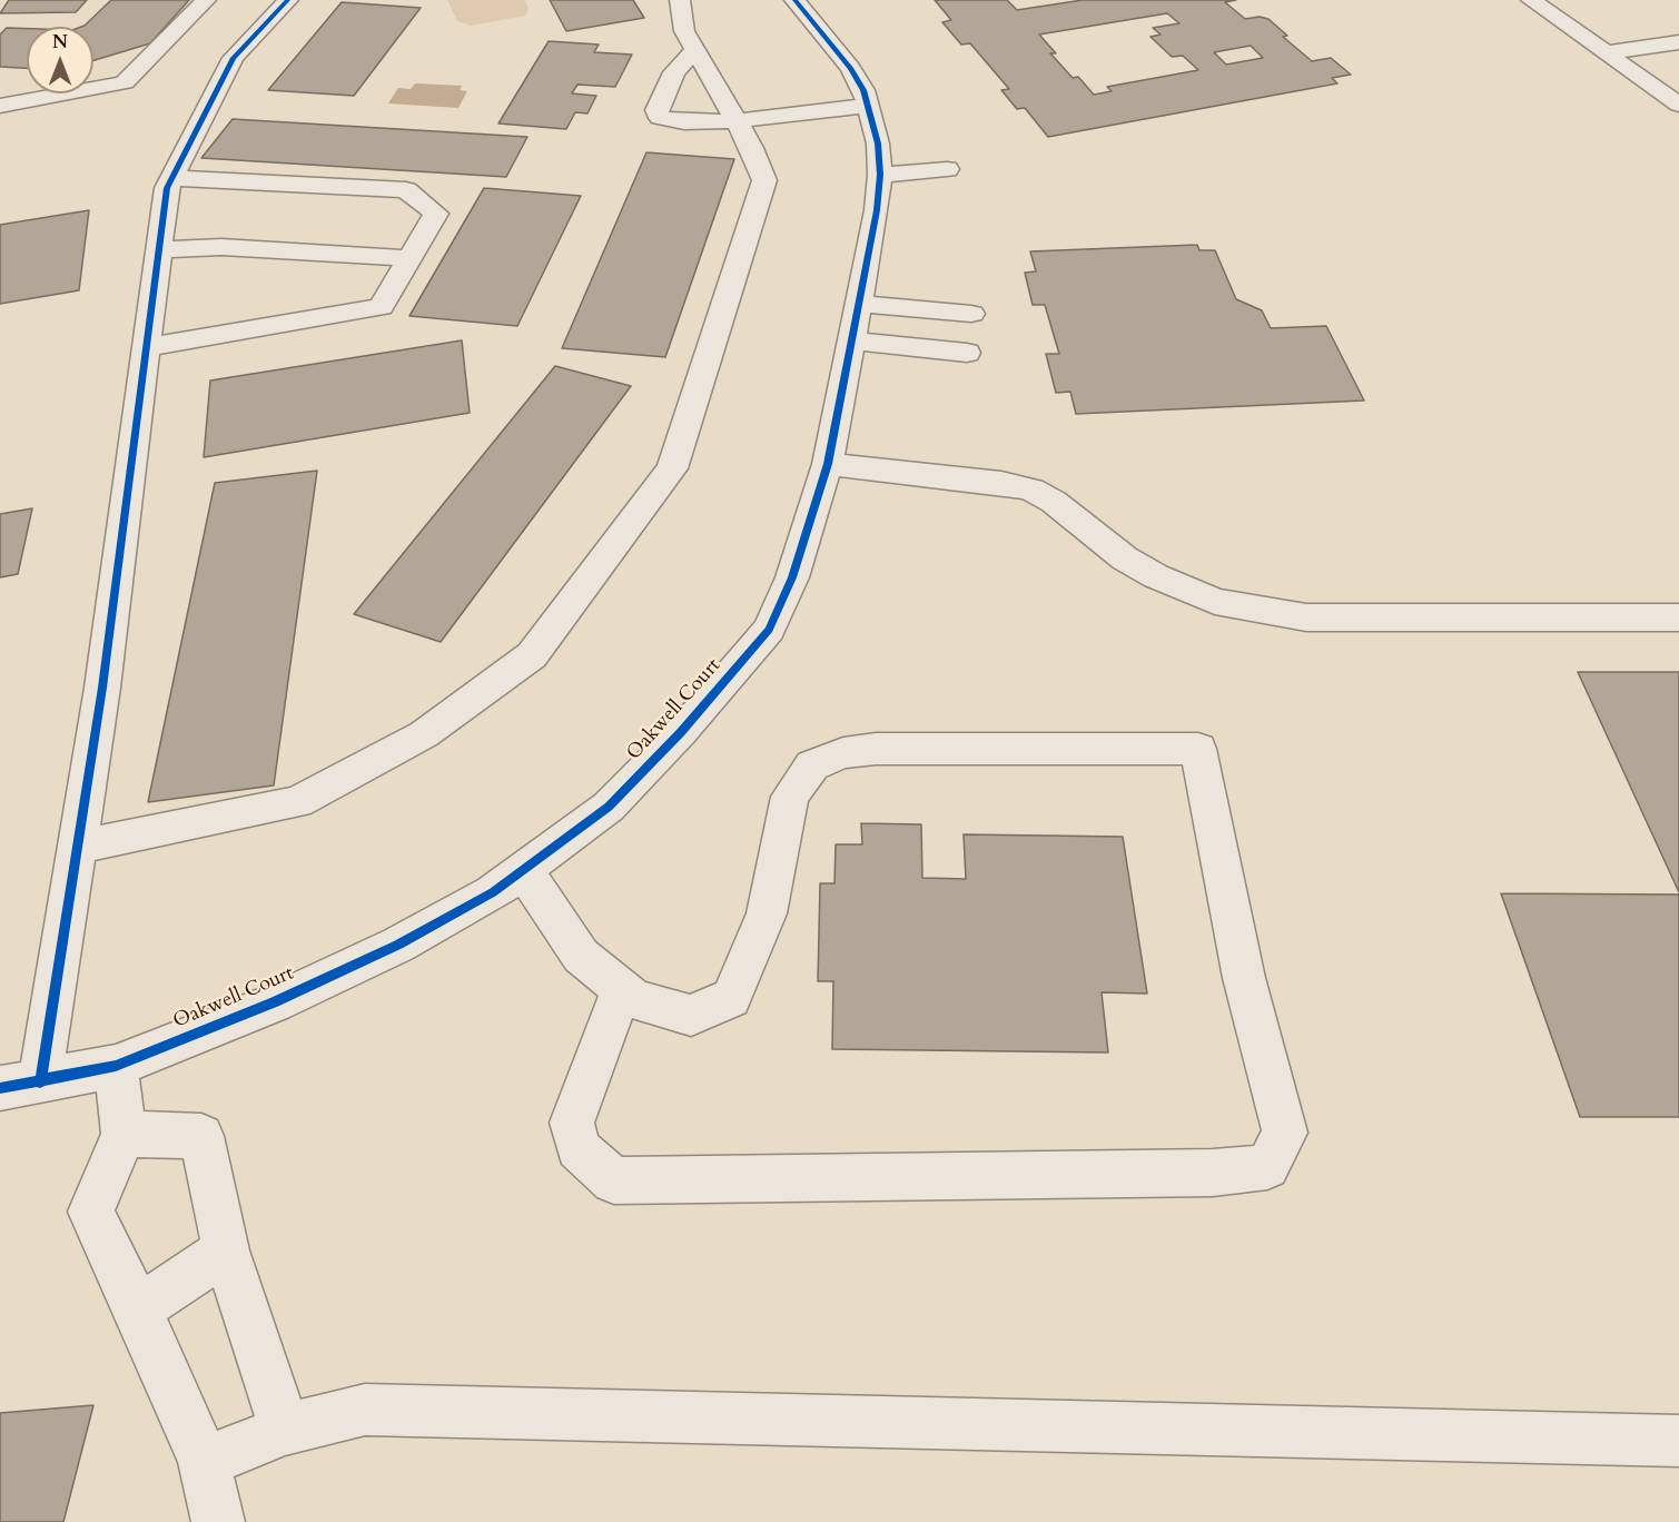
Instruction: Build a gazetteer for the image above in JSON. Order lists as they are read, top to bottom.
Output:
{
  "streets": {
    "street": ["Oakwell Court"]
  },
  "north": "top"
}
